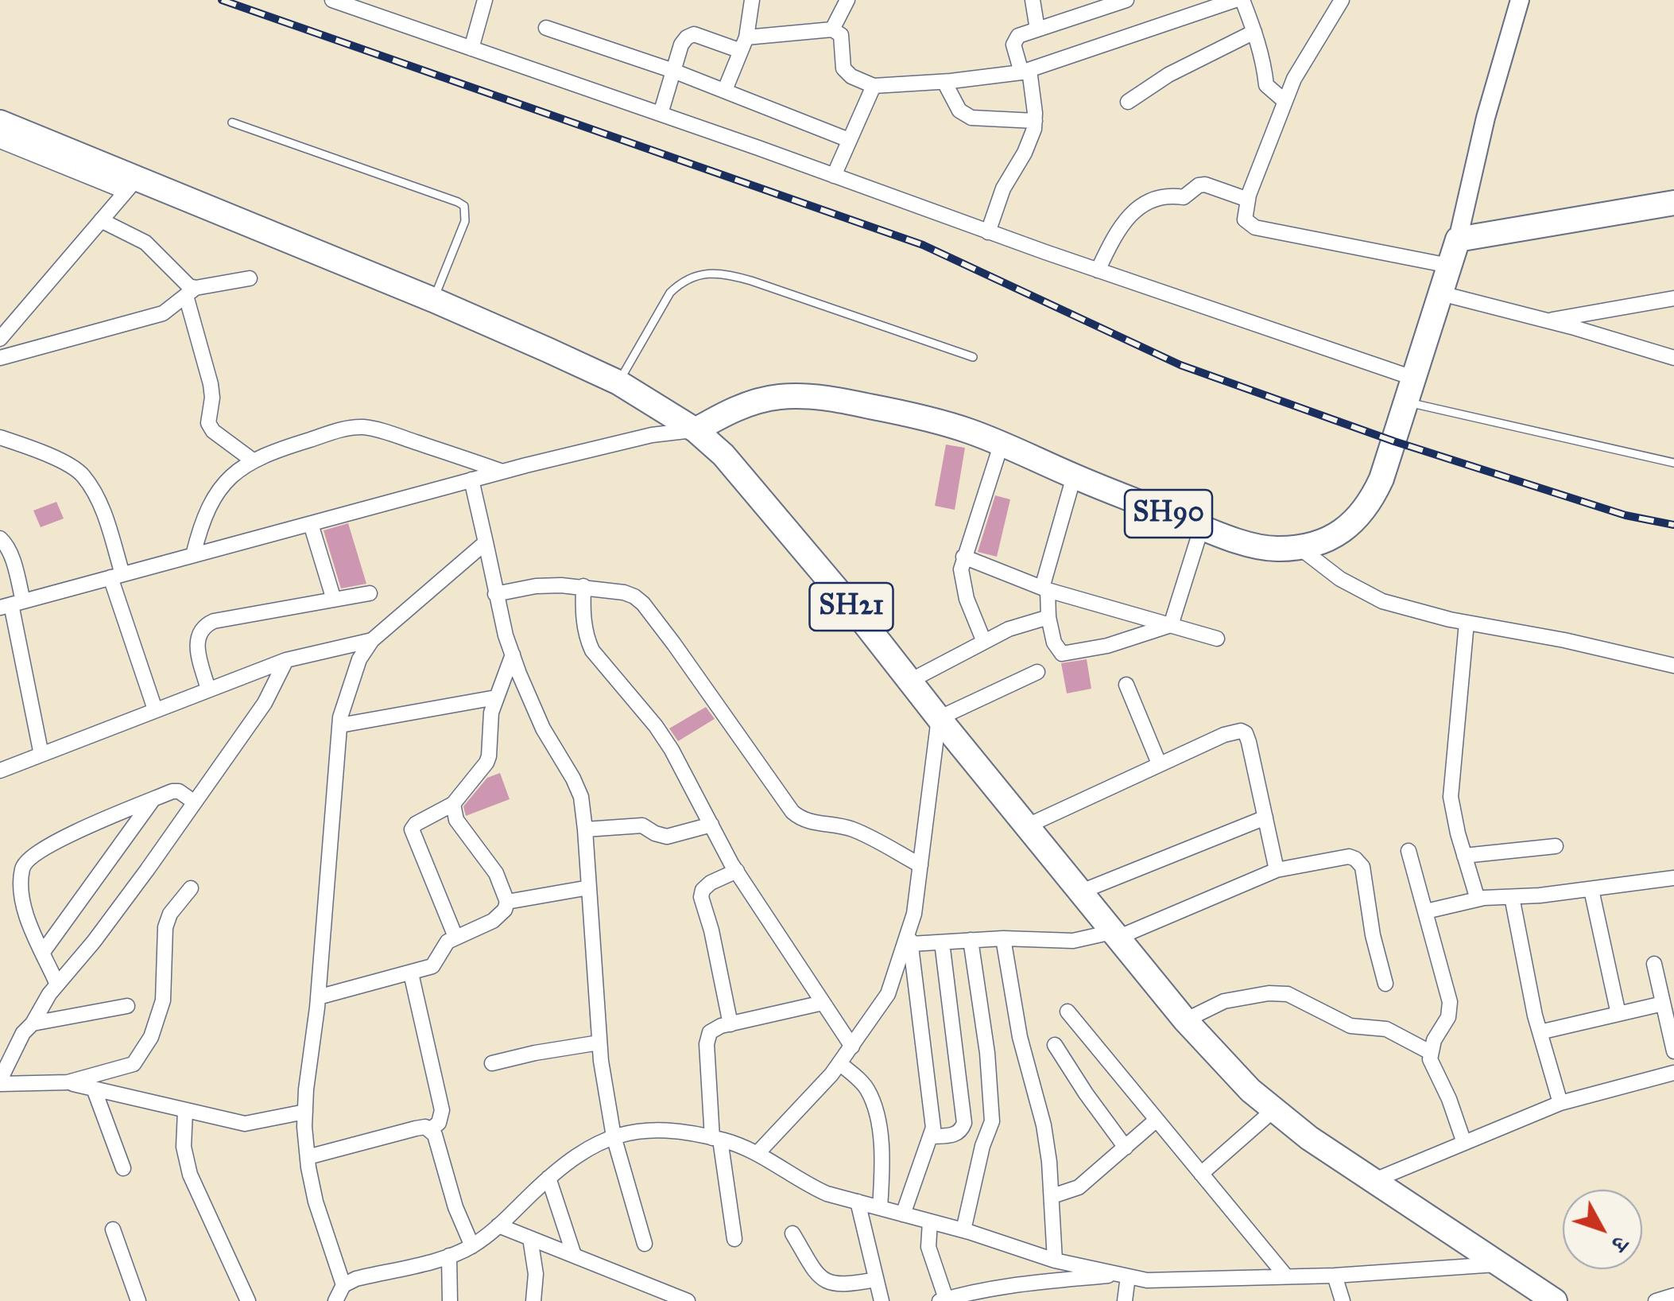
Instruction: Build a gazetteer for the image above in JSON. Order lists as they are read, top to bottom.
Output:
{
  "streets": {
    "main road": ["SH90", "SH21"]
  },
  "crossings": [
    ["SH90", "SH21"]
  ],
  "north": "bottom right"
}
